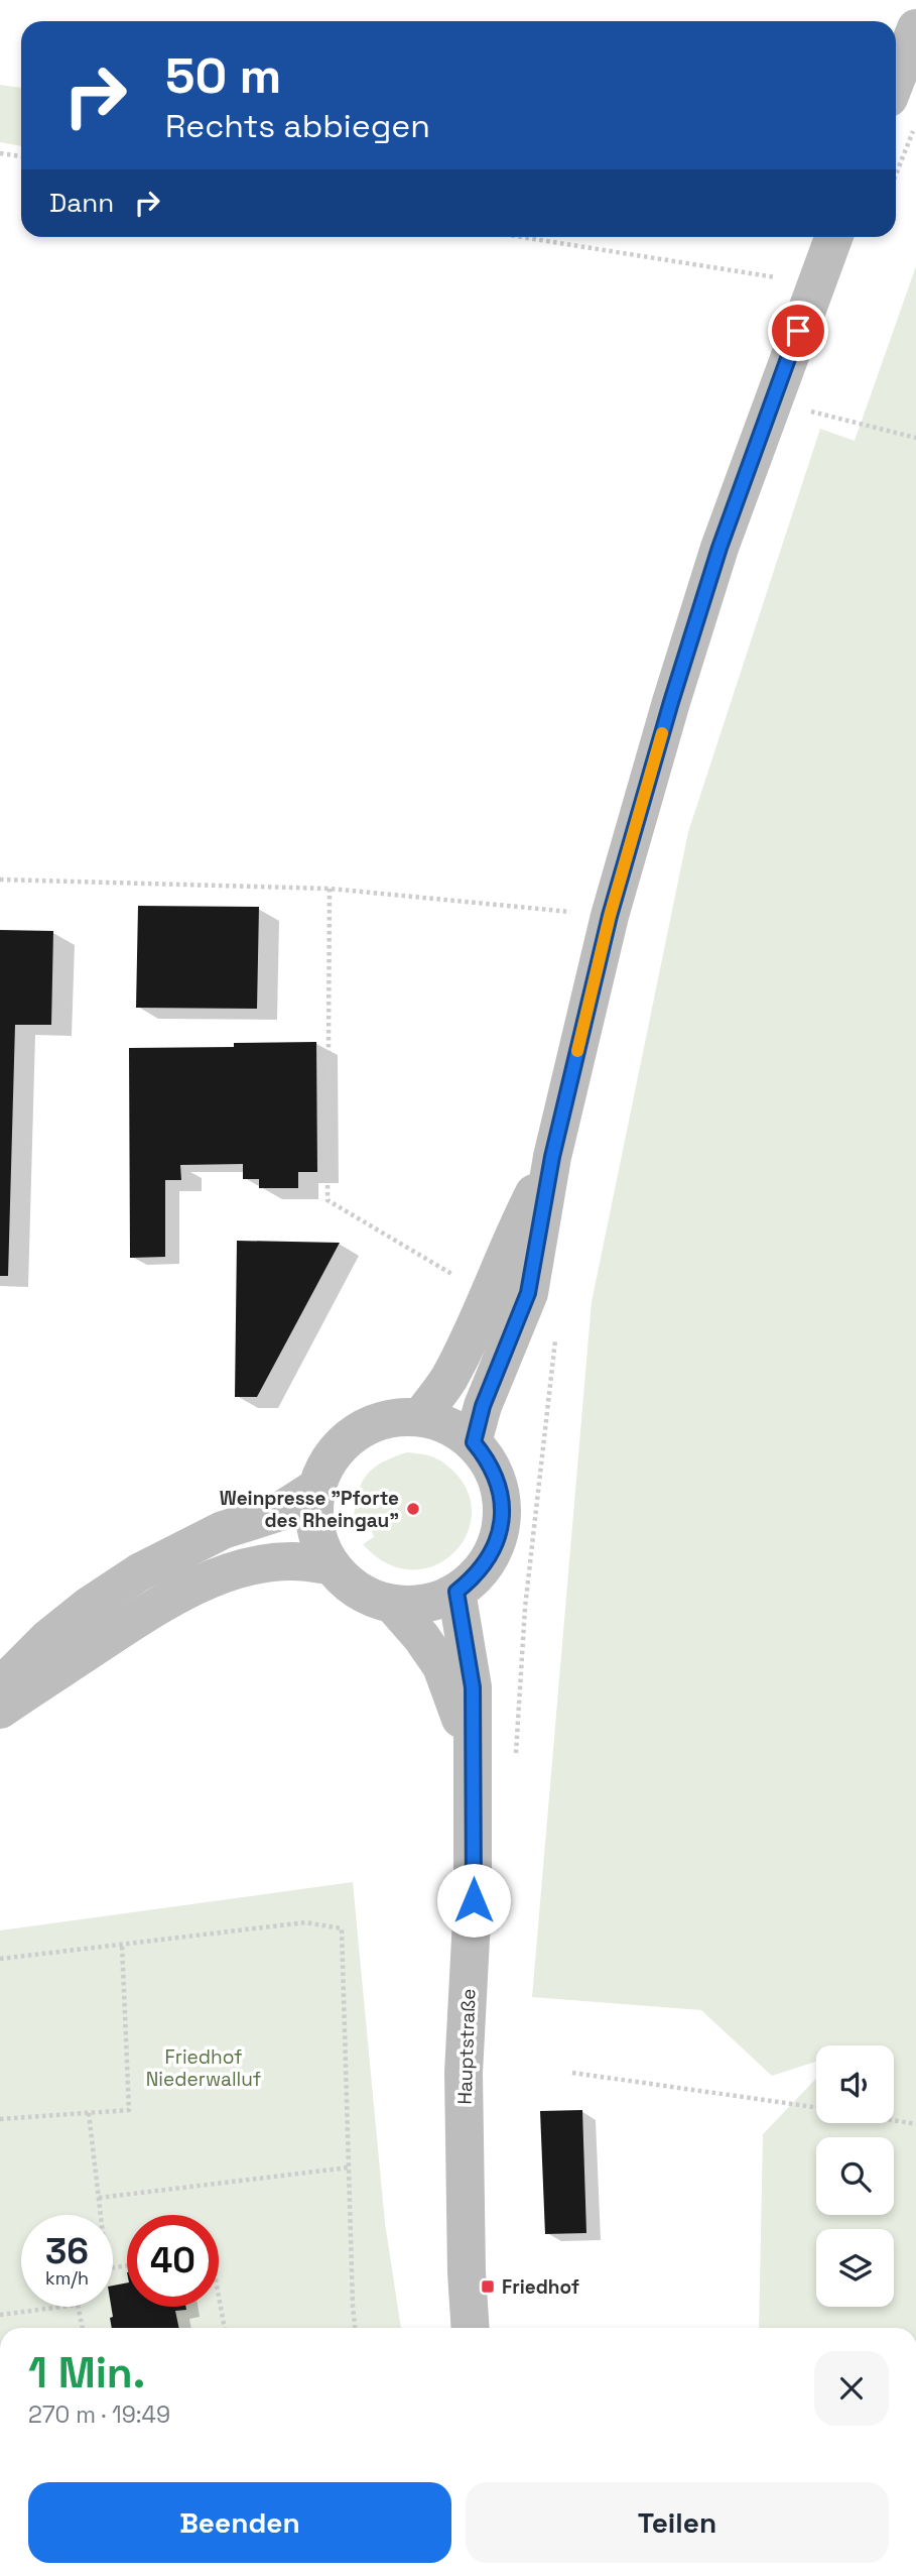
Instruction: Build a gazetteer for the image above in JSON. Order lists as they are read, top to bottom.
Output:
{
  "streets": {
    "street": ["Hauptstraße"]
  },
  "parks": ["Friedhof Niederwalluf"],
  "places": {
    "other": ["Weinpresse \"Pforte des Rheingau\""],
    "transit": ["Friedhof"]
  },
  "page": {
    "turn": ["50 m", "Rechts abbiegen"],
    "then": "Dann",
    "speed": "36 km/h",
    "limit": "40",
    "heading": ["1 Min.", "270 m · 19:49"],
    "buttons": ["Beenden", "Teilen"]
  }
}
